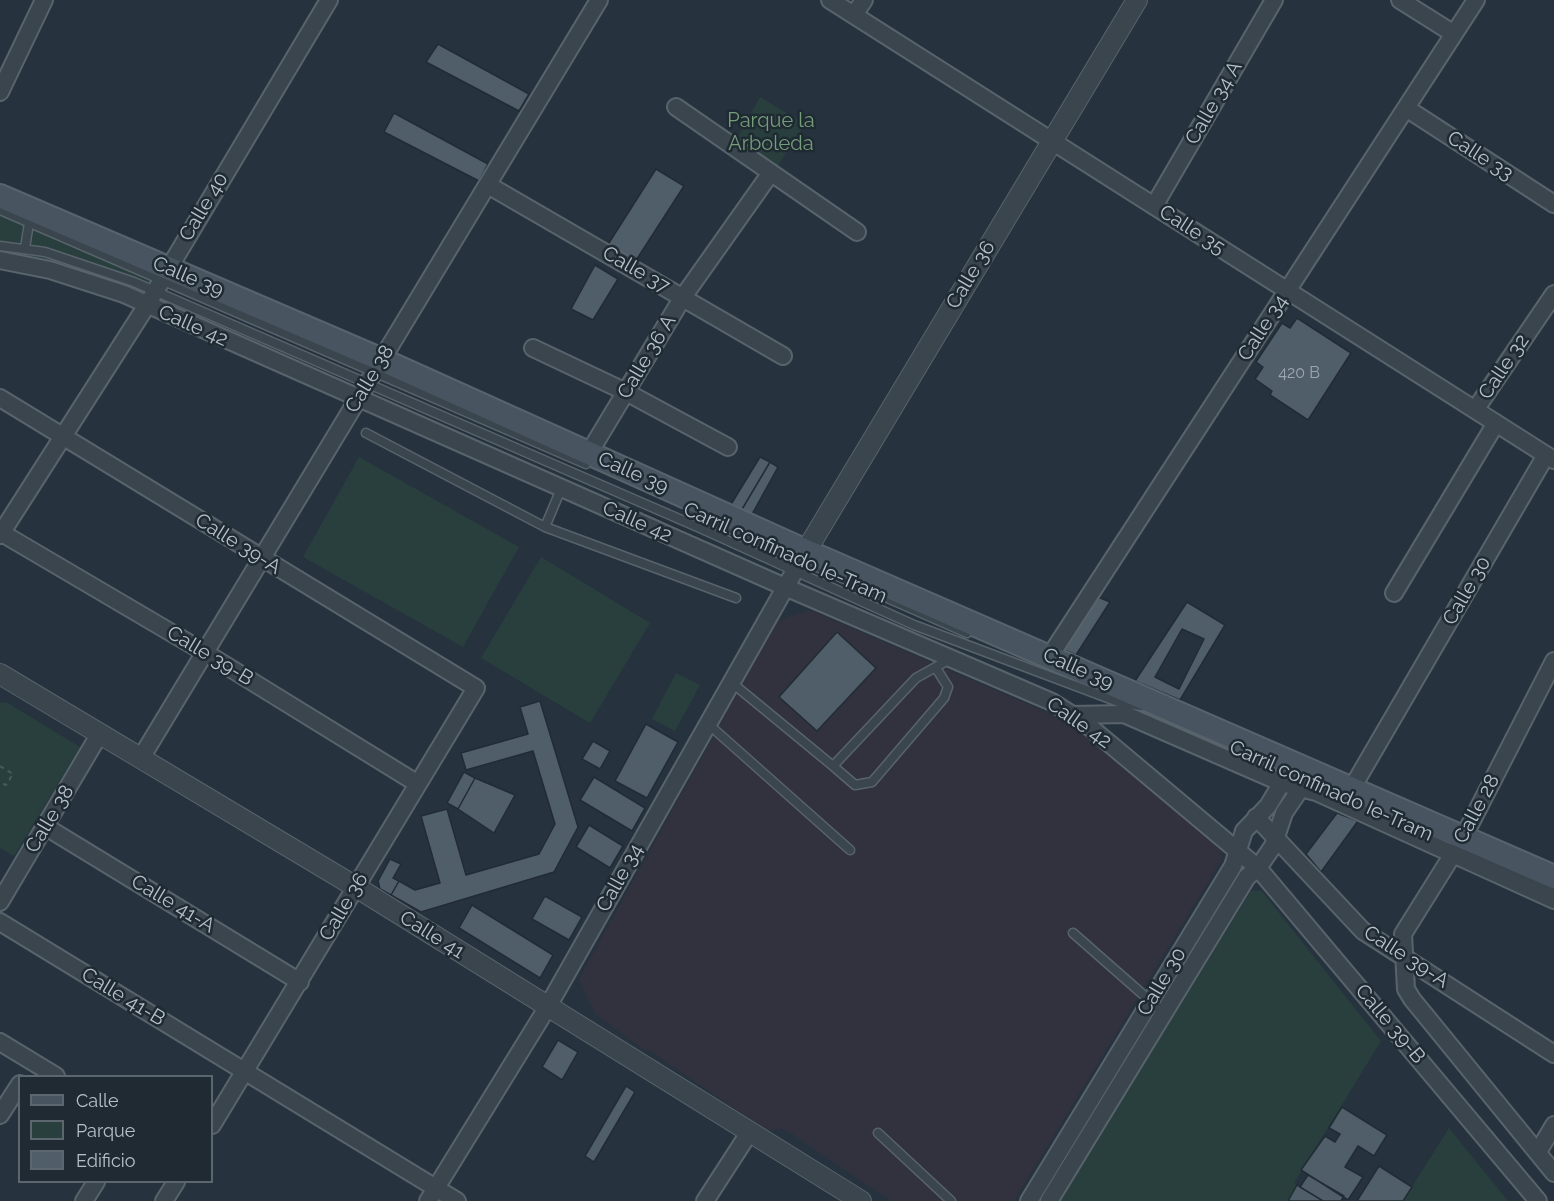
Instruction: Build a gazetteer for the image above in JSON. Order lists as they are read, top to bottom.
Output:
{
  "streets": {
    "main road": ["Calle 39"],
    "street": [
      "Calle 34 A",
      "Calle 33",
      "Calle 40",
      "Calle 35",
      "Calle 37",
      "Calle 36",
      "Calle 42",
      "Calle 34",
      "Calle 36 A",
      "Calle 32",
      "Calle 38",
      "Calle 39-A",
      "Calle 30",
      "Calle 39-B",
      "Calle 28",
      "Calle 41-A",
      "Calle 41",
      "Calle 41-B"
    ],
    "lane": ["Carril confinado Ie-Tram"]
  },
  "crossings": [
    ["Calle 34 A", "Calle 35"],
    ["Calle 33", "Calle 34"],
    ["Calle 40", "Calle 39"],
    ["Calle 40", "Calle 42"],
    ["Calle 40", "Calle 39-A"],
    ["Calle 40", "Calle 39-B"],
    ["Calle 35", "Calle 36"],
    ["Calle 35", "Calle 34"],
    ["Calle 35", "Calle 32"],
    ["Calle 35", "Calle 30"],
    ["Calle 37", "Calle 36 A"],
    ["Calle 37", "Calle 38"],
    ["Calle 36", "Calle 39"],
    ["Calle 36", "Calle 34"],
    ["Calle 36", "Calle 39-A"],
    ["Calle 36", "Carril confinado Ie-Tram"],
    ["Calle 36", "Calle 39-B"],
    ["Calle 36", "Calle 41-A"],
    ["Calle 36", "Calle 41"],
    ["Calle 36", "Calle 41-B"],
    ["Calle 39", "Calle 42"],
    ["Calle 39", "Calle 34"],
    ["Calle 39", "Calle 36 A"],
    ["Calle 39", "Calle 38"],
    ["Calle 39", "Carril confinado Ie-Tram"],
    ["Calle 39", "Calle 30"],
    ["Calle 39", "Calle 28"],
    ["Calle 42", "Calle 34"],
    ["Calle 42", "Calle 38"],
    ["Calle 42", "Calle 30"],
    ["Calle 42", "Calle 39-B"],
    ["Calle 34", "Carril confinado Ie-Tram"],
    ["Calle 34", "Calle 41"],
    ["Calle 38", "Calle 39-A"],
    ["Calle 38", "Carril confinado Ie-Tram"],
    ["Calle 38", "Calle 39-B"],
    ["Calle 38", "Calle 41-A"],
    ["Calle 38", "Calle 41"],
    ["Calle 39-A", "Calle 30"],
    ["Calle 39-A", "Calle 28"],
    ["Carril confinado Ie-Tram", "Calle 30"],
    ["Carril confinado Ie-Tram", "Calle 28"],
    ["Calle 30", "Calle 39-B"]
  ],
  "parks": ["Parque la Arboleda"],
  "house_numbers": ["420 B"],
  "legend": ["Calle", "Parque", "Edificio"]
}
